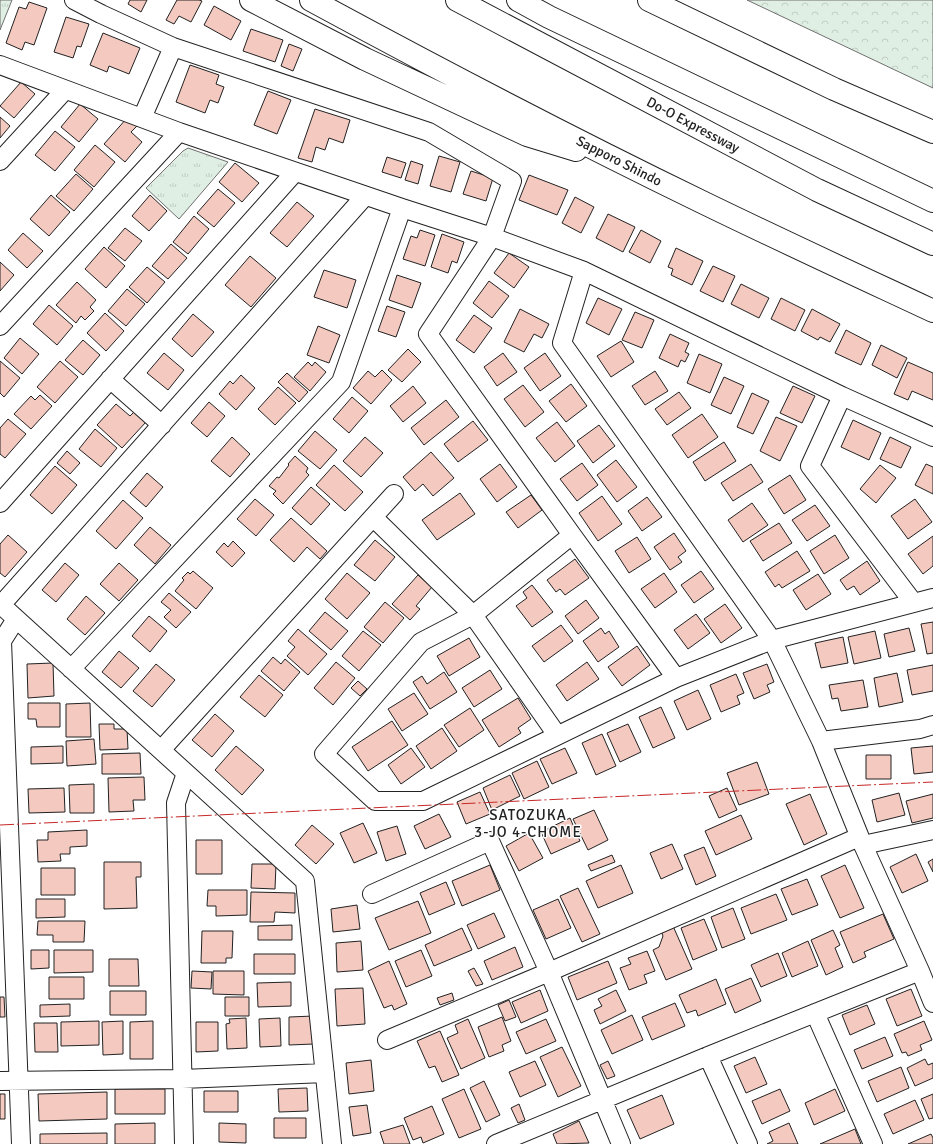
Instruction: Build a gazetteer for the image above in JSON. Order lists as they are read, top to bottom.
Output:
{
  "streets": {
    "main road": ["Do-O Expressway", "Sapporo Shindo"]
  },
  "districts": ["SATOZUKA 3-JO 4-CHOME"]
}
